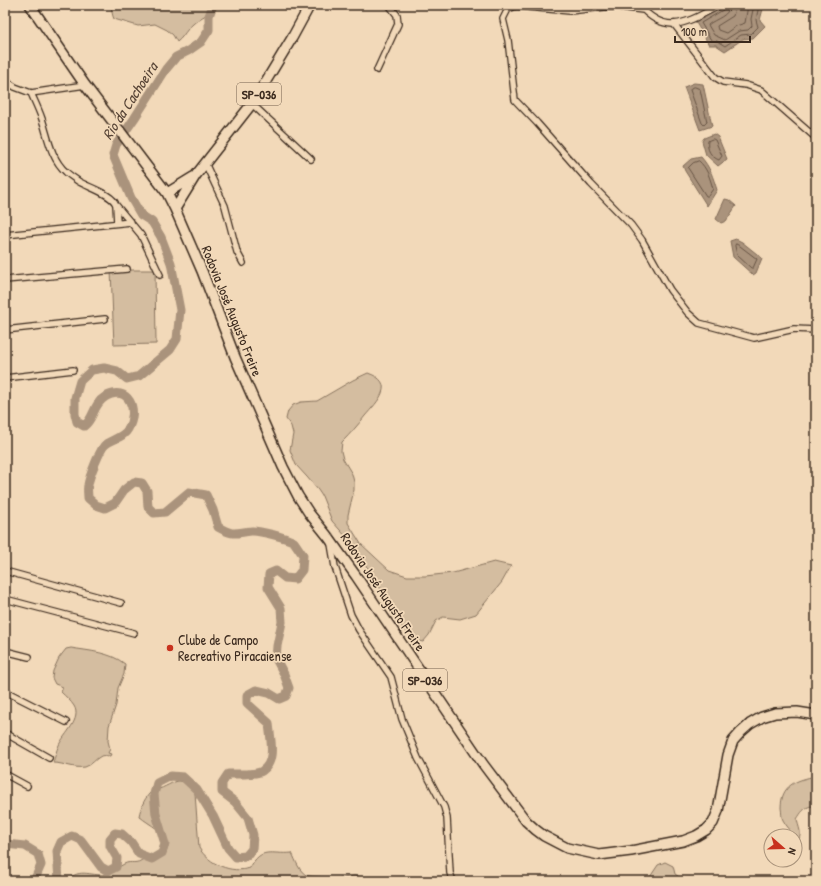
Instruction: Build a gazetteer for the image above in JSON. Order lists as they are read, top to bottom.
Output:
{
  "streets": {
    "main road": ["SP-036", "Rodovia José Augusto Freire"]
  },
  "crossings": [
    ["SP-036", "Rodovia José Augusto Freire"]
  ],
  "water": ["Rio da Cachoeira"],
  "places": ["Clube de Campo Recreativo Piracaiense"],
  "scale_bar": "100 m",
  "north": "right"
}
